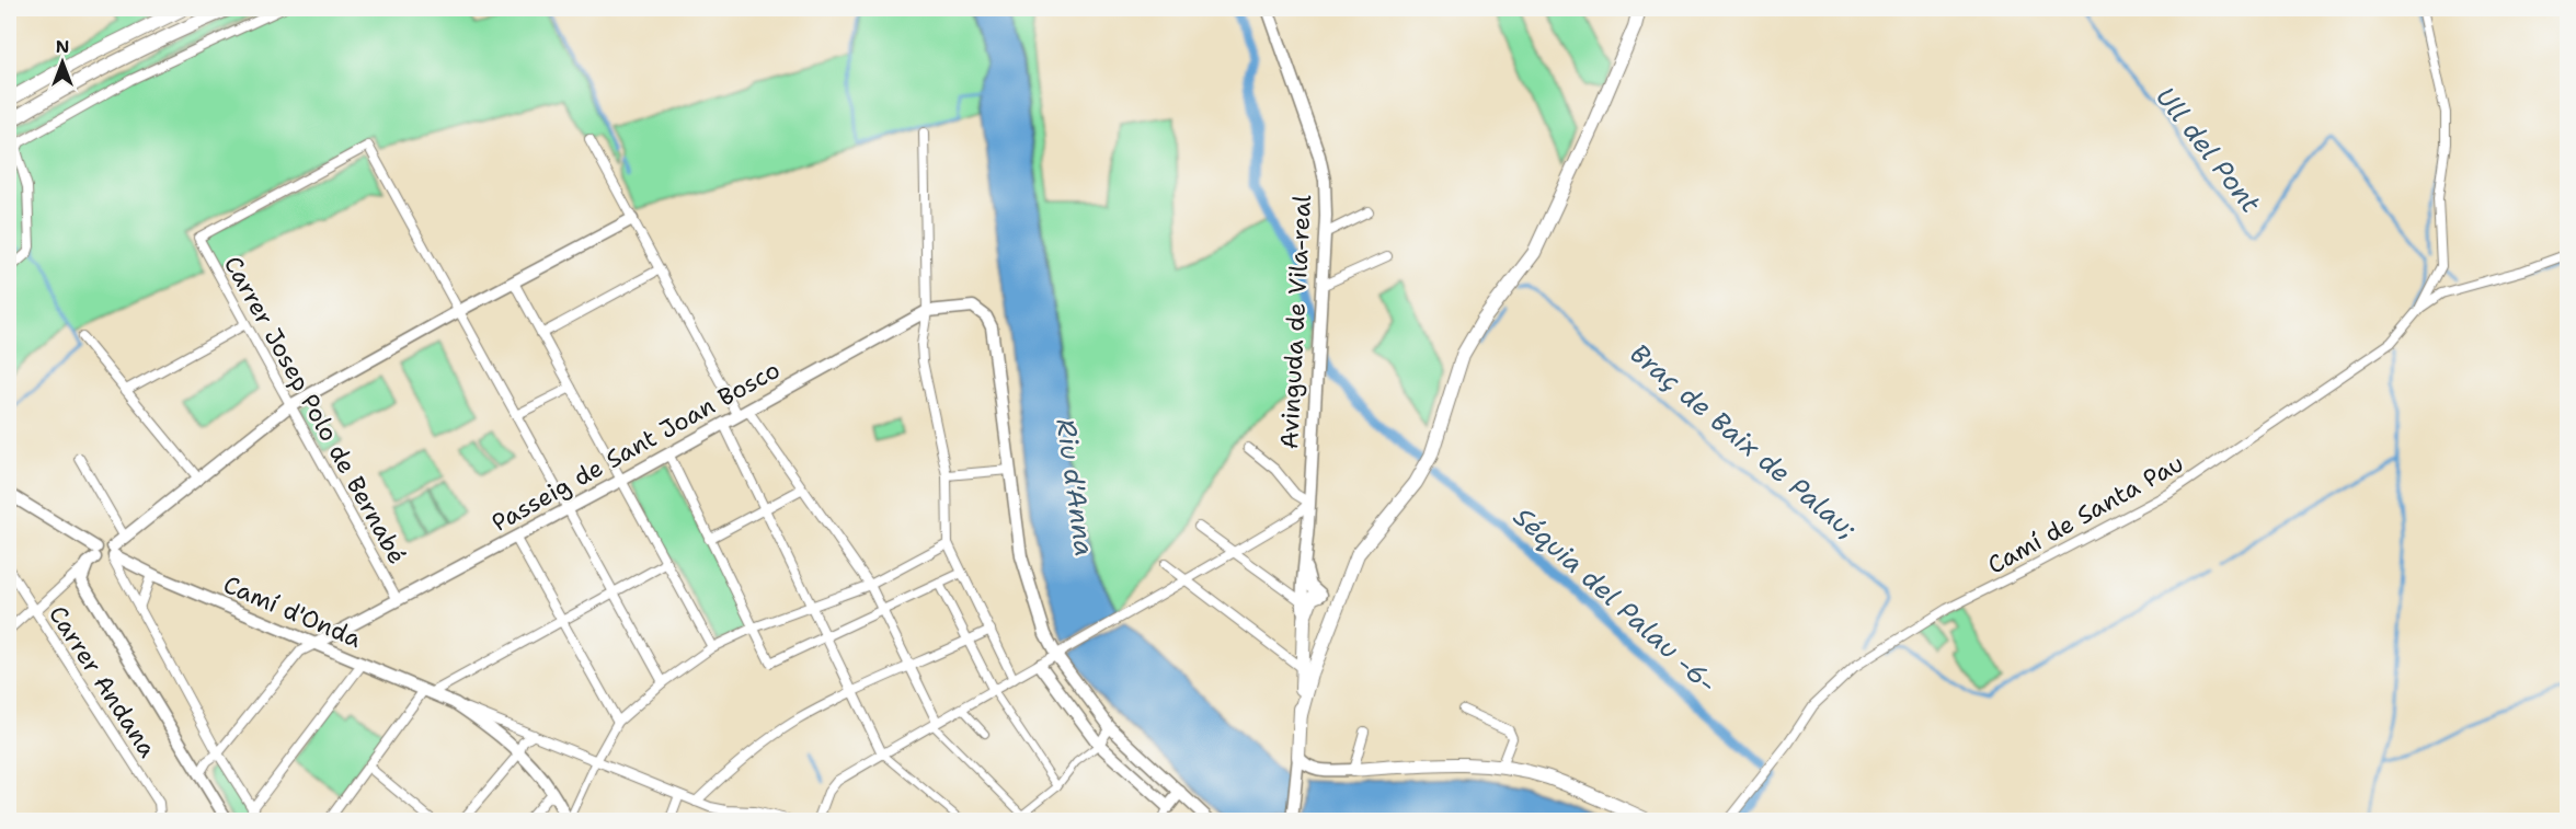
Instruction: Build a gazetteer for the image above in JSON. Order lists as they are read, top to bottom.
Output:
{
  "streets": {
    "main road": ["Avinguda de Vila-real"],
    "street": [
      "Carrer Josep Polo de Bernabé",
      "Passeig de Sant Joan Bosco",
      "Camí de Santa Pau",
      "Camí d'Onda",
      "Carrer Andana"
    ]
  },
  "crossings": [
    ["Carrer Josep Polo de Bernabé", "Passeig de Sant Joan Bosco"],
    ["Passeig de Sant Joan Bosco", "Camí d'Onda"]
  ],
  "water": [
    "Ull del Pont",
    "Braç de Baix de Palau;",
    "Riu d'Anna",
    "Séquia del Palau -6-"
  ],
  "north": "top"
}
